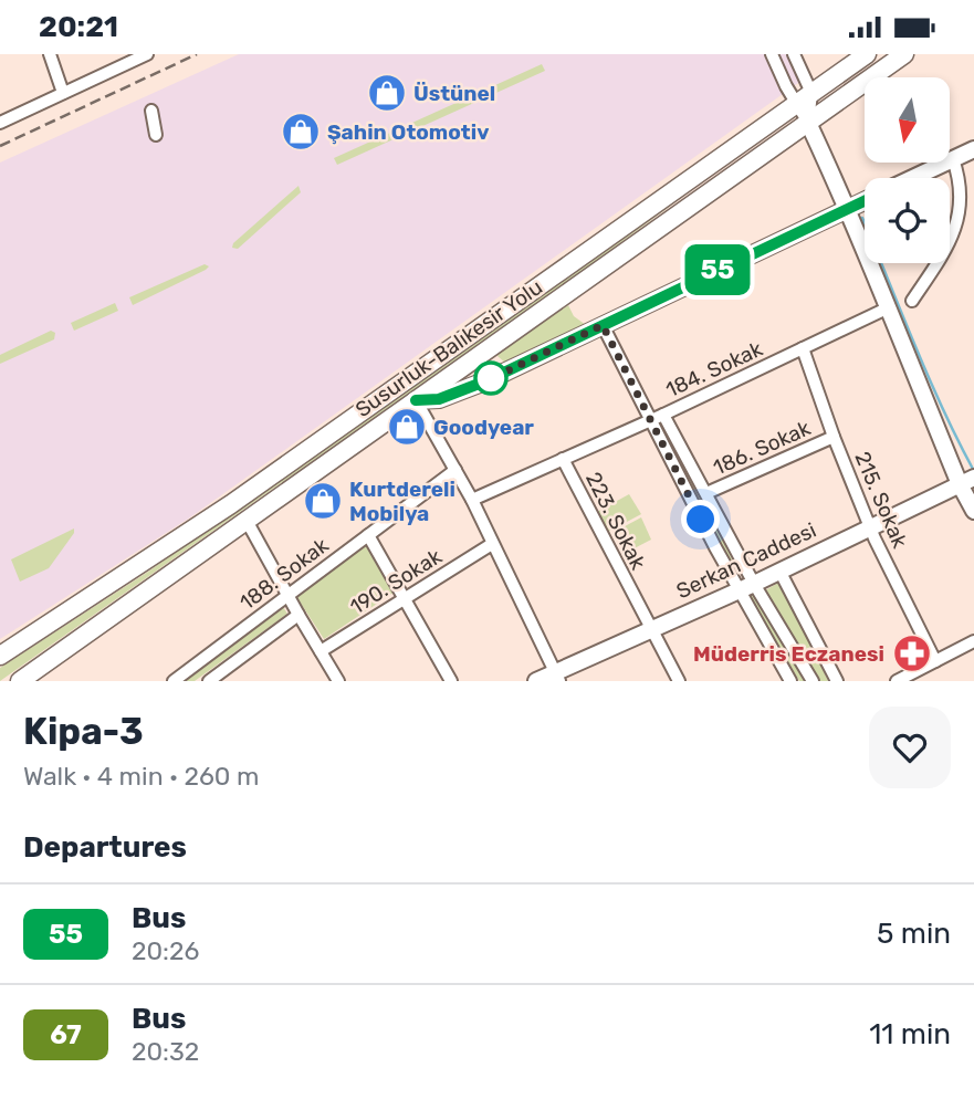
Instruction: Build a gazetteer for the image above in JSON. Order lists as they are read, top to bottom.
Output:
{
  "streets": {
    "highway": ["Susurluk-Balıkesir Yolu"],
    "main road": ["Serkan Caddesi"],
    "street": [
      "184. Sokak",
      "186. Sokak",
      "215. Sokak",
      "223. Sokak",
      "188. Sokak",
      "190. Sokak"
    ]
  },
  "crossings": [
    ["184. Sokak", "215. Sokak"],
    ["184. Sokak", "223. Sokak"],
    ["186. Sokak", "215. Sokak"],
    ["215. Sokak", "Serkan Caddesi"],
    ["223. Sokak", "Serkan Caddesi"]
  ],
  "places": {
    "shop": [
      "Üstünel",
      "Şahin Otomotiv",
      "Goodyear",
      "Kurtdereli Mobilya"
    ],
    "pharmacy": ["Müderris Eczanesi"]
  },
  "lines": ["bus line 55"],
  "north": "bottom",
  "page": {
    "status": "20:21",
    "on_map": "55",
    "heading": [
      ["Kipa-3", "Walk · 4 min · 260 m"],
      "Departures"
    ],
    "list": [
      {
        "mark": "55",
        "name": "Bus",
        "note": "20:26",
        "value": "5 min"
      },
      {
        "mark": "67",
        "name": "Bus",
        "note": "20:32",
        "value": "11 min"
      }
    ]
  }
}
